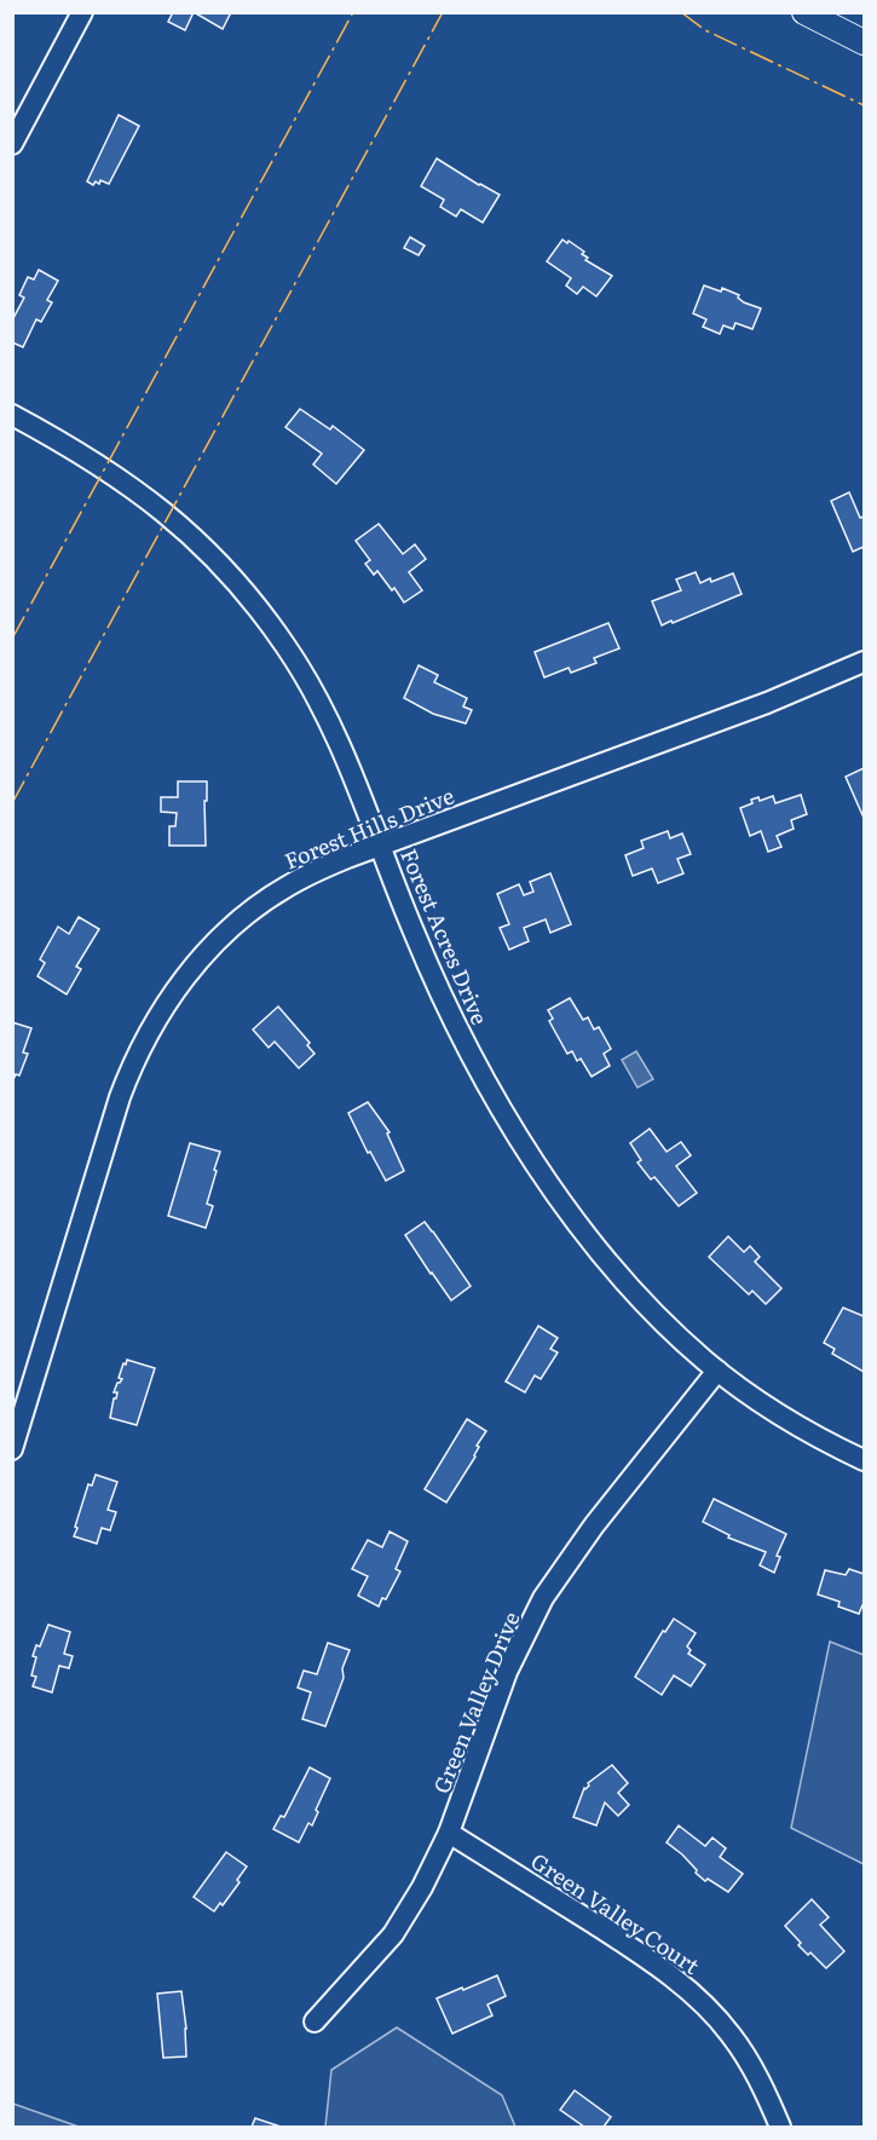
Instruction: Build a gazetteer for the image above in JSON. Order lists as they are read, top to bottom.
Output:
{
  "streets": {
    "street": [
      "Forest Hills Drive",
      "Forest Acres Drive",
      "Green Valley Drive",
      "Green Valley Court"
    ]
  },
  "crossings": [
    ["Forest Hills Drive", "Forest Acres Drive"],
    ["Forest Acres Drive", "Green Valley Drive"],
    ["Green Valley Drive", "Green Valley Court"]
  ]
}
